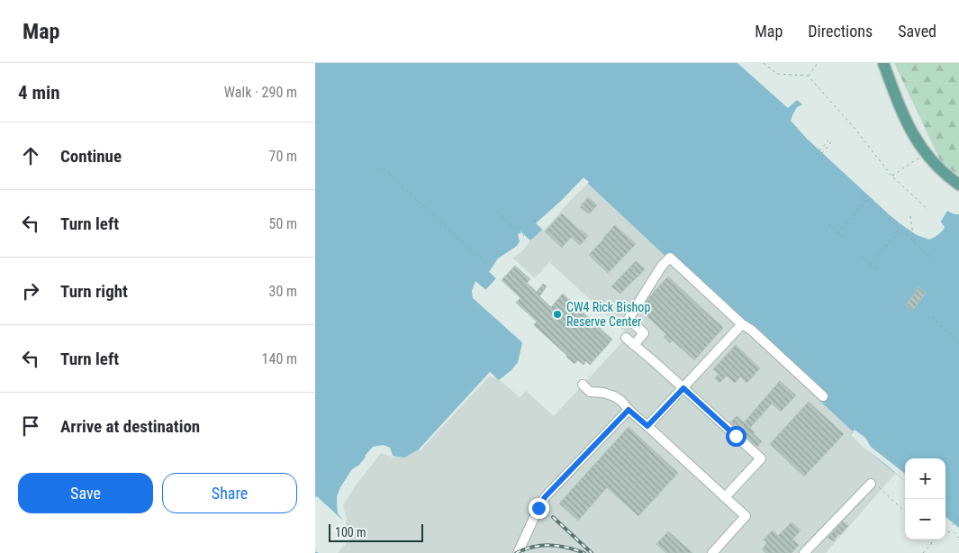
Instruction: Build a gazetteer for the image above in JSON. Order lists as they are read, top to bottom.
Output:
{
  "places": ["CW4 Rick Bishop Reserve Center"],
  "scale_bar": "100 m",
  "page": {
    "header": "Map",
    "nav": ["Map", "Directions", "Saved"],
    "heading": ["4 min", "Walk · 290 m"],
    "list": [
      ["Continue", "70 m"],
      ["Turn left", "50 m"],
      ["Turn right", "30 m"],
      ["Turn left", "140 m"],
      "Arrive at destination"
    ],
    "map_buttons": ["+", "−"],
    "buttons": ["Save", "Share"],
    "scale": "100 m"
  }
}
